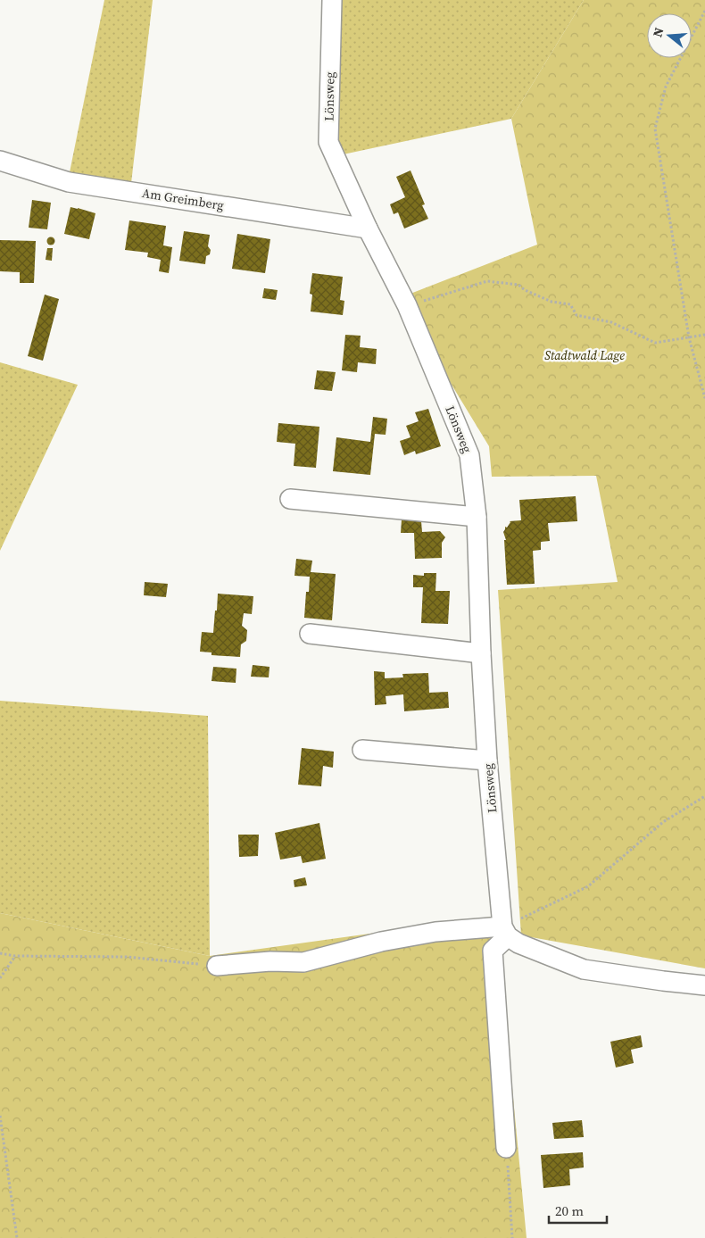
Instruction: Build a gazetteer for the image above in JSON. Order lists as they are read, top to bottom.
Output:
{
  "streets": {
    "street": ["Lönsweg", "Am Greimberg"]
  },
  "crossings": [
    ["Lönsweg", "Am Greimberg"]
  ],
  "parks": ["Stadtwald Lage"],
  "scale_bar": "20 m",
  "north": "left"
}
